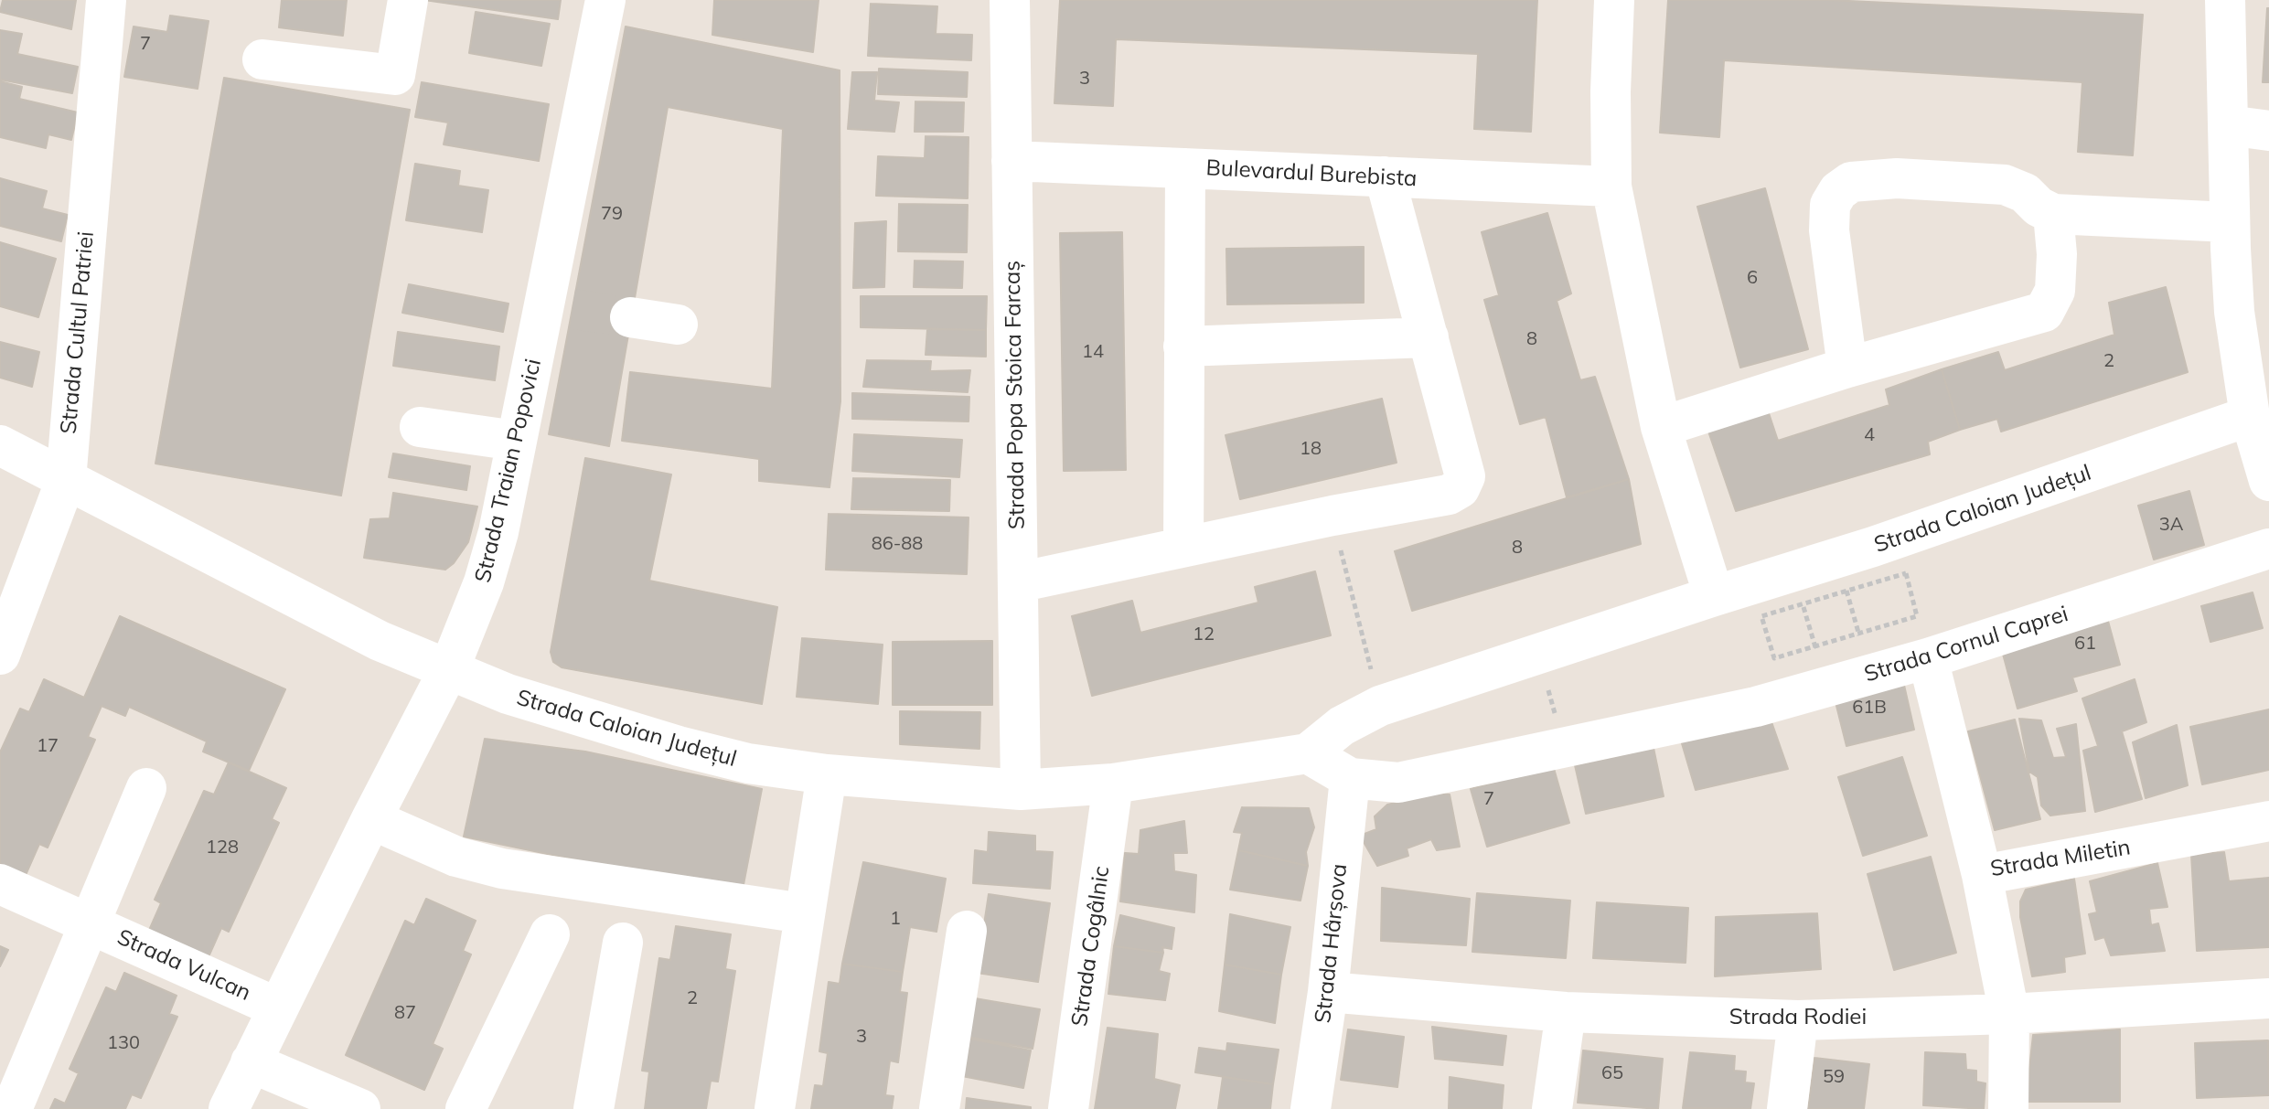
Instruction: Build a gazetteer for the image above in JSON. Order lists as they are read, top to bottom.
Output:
{
  "streets": {
    "street": [
      "Bulevardul Burebista",
      "Strada Cultul Patriei",
      "Strada Popa Stoica Farcaș",
      "Strada Traian Popovici",
      "Strada Caloian Județul",
      "Strada Cornul Caprei",
      "Strada Miletin",
      "Strada Hârșova",
      "Strada Cogâlnic",
      "Strada Vulcan",
      "Strada Rodiei"
    ]
  },
  "crossings": [
    ["Bulevardul Burebista", "Strada Popa Stoica Farcaș"],
    ["Strada Cultul Patriei", "Strada Caloian Județul"],
    ["Strada Popa Stoica Farcaș", "Strada Caloian Județul"],
    ["Strada Traian Popovici", "Strada Caloian Județul"],
    ["Strada Traian Popovici", "Strada Vulcan"],
    ["Strada Caloian Județul", "Strada Cogâlnic"],
    ["Strada Cornul Caprei", "Strada Miletin"],
    ["Strada Hârșova", "Strada Rodiei"]
  ],
  "house_numbers": [
    "7",
    "3",
    "79",
    "6",
    "8",
    "14",
    "2",
    "4",
    "18",
    "3A",
    "86-88",
    "8",
    "12",
    "61",
    "61B",
    "17",
    "7",
    "128",
    "1",
    "2",
    "87",
    "3",
    "130",
    "65",
    "59"
  ]
}
